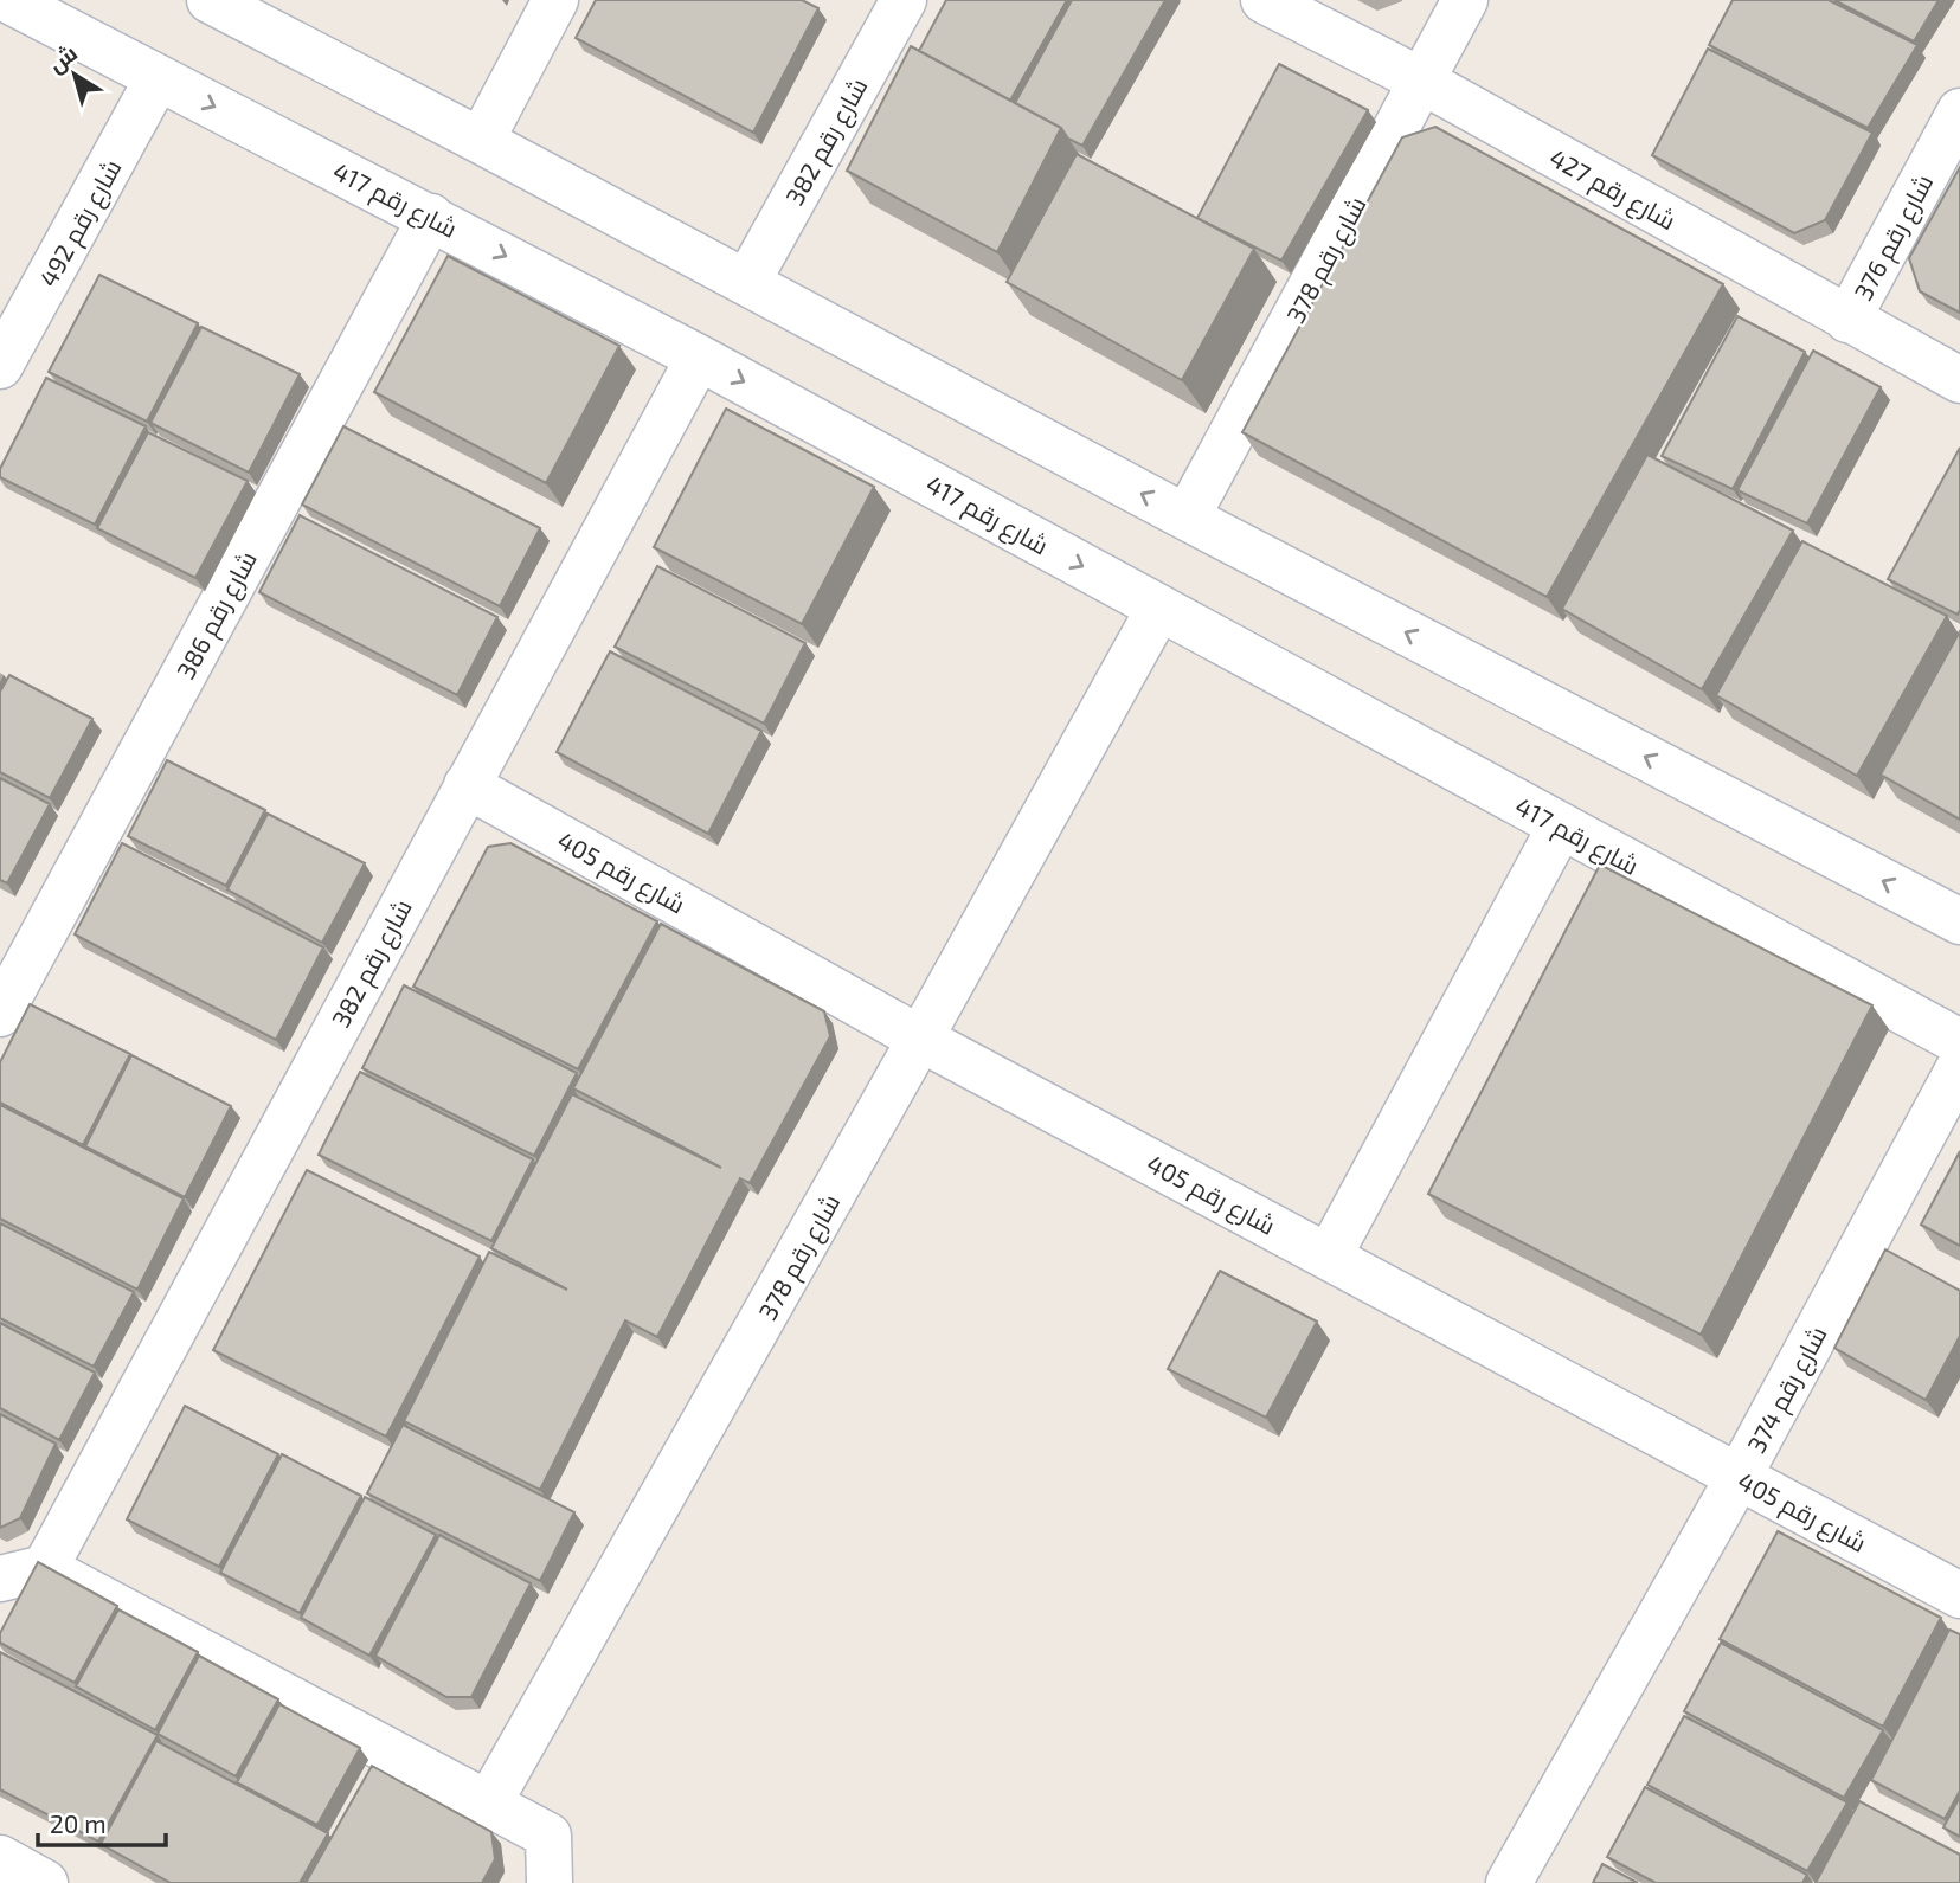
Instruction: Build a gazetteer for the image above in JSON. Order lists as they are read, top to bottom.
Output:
{
  "streets": {
    "street": [
      "شارع رقم 382",
      "شارع رقم 427",
      "شارع رقم 417",
      "شارع رقم 492",
      "شارع رقم 376",
      "شارع رقم 378",
      "شارع رقم 386",
      "شارع رقم 405",
      "شارع رقم 374"
    ]
  },
  "crossings": [
    ["شارع رقم 382", "شارع رقم 417"],
    ["شارع رقم 382", "شارع رقم 405"],
    ["شارع رقم 427", "شارع رقم 376"],
    ["شارع رقم 427", "شارع رقم 378"],
    ["شارع رقم 417", "شارع رقم 492"],
    ["شارع رقم 417", "شارع رقم 378"],
    ["شارع رقم 417", "شارع رقم 386"],
    ["شارع رقم 378", "شارع رقم 405"],
    ["شارع رقم 405", "شارع رقم 374"]
  ],
  "scale_bar": "20 m",
  "north": "top left"
}
